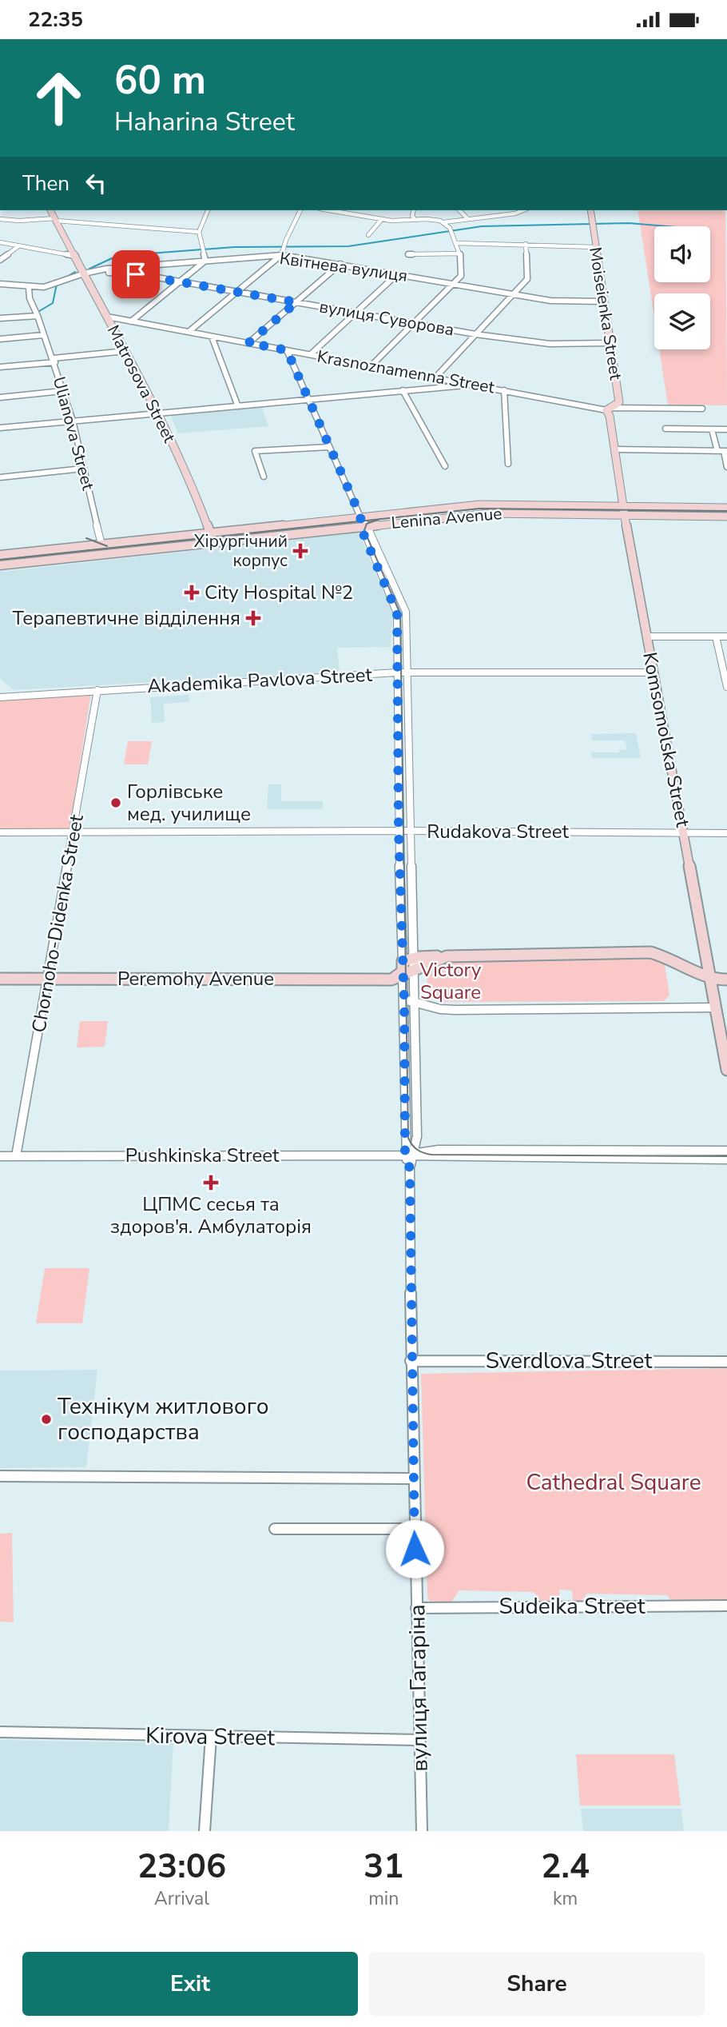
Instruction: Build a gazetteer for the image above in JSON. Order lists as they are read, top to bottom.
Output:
{
  "streets": {
    "street": [
      "Квітнева вулиця",
      "Moiseienka Street",
      "вулиця Суворова",
      "Krasnoznamenna Street",
      "Matrosova Street",
      "Ulianova Street",
      "Lenina Avenue",
      "Akademika Pavlova Street",
      "Komsomolska Street",
      "Rudakova Street",
      "Chornoho-Didenka Street",
      "Peremohy Avenue",
      "Pushkinska Street",
      "Sverdlova Street",
      "Sudeika Street",
      "вулиця Гагаріна",
      "Kirova Street"
    ]
  },
  "crossings": [
    ["Квітнева вулиця", "Moiseienka Street"],
    ["Квітнева вулиця", "вулиця Суворова"],
    ["Квітнева вулиця", "Matrosova Street"],
    ["Квітнева вулиця", "Ulianova Street"],
    ["Moiseienka Street", "вулиця Суворова"],
    ["Moiseienka Street", "Krasnoznamenna Street"],
    ["Moiseienka Street", "Komsomolska Street"],
    ["Krasnoznamenna Street", "Matrosova Street"],
    ["Krasnoznamenna Street", "Komsomolska Street"],
    ["Matrosova Street", "Lenina Avenue"],
    ["Ulianova Street", "Lenina Avenue"],
    ["Lenina Avenue", "Komsomolska Street"],
    ["Akademika Pavlova Street", "Komsomolska Street"],
    ["Akademika Pavlova Street", "Chornoho-Didenka Street"],
    ["Komsomolska Street", "Rudakova Street"],
    ["Komsomolska Street", "Peremohy Avenue"],
    ["Rudakova Street", "Chornoho-Didenka Street"],
    ["Chornoho-Didenka Street", "Peremohy Avenue"],
    ["Chornoho-Didenka Street", "Pushkinska Street"],
    ["Pushkinska Street", "вулиця Гагаріна"],
    ["Sverdlova Street", "вулиця Гагаріна"],
    ["Sudeika Street", "вулиця Гагаріна"],
    ["вулиця Гагаріна", "Kirova Street"]
  ],
  "parks": ["Victory Square", "Cathedral Square"],
  "places": {
    "health": [
      "Хірургічний корпус",
      "City Hospital №2",
      "Терапевтичне відділення",
      "ЦПМС сесья та здоров'я. Амбулаторія"
    ],
    "other": ["Горлівське мед. училище", "Технікум житлового господарства"]
  },
  "page": {
    "status": "22:35",
    "turn": ["60 m", "Haharina Street"],
    "then": "Then",
    "eta": [
      "23:06",
      "Arrival",
      "31",
      "min",
      "2.4",
      "km"
    ],
    "buttons": ["Exit", "Share"]
  }
}
